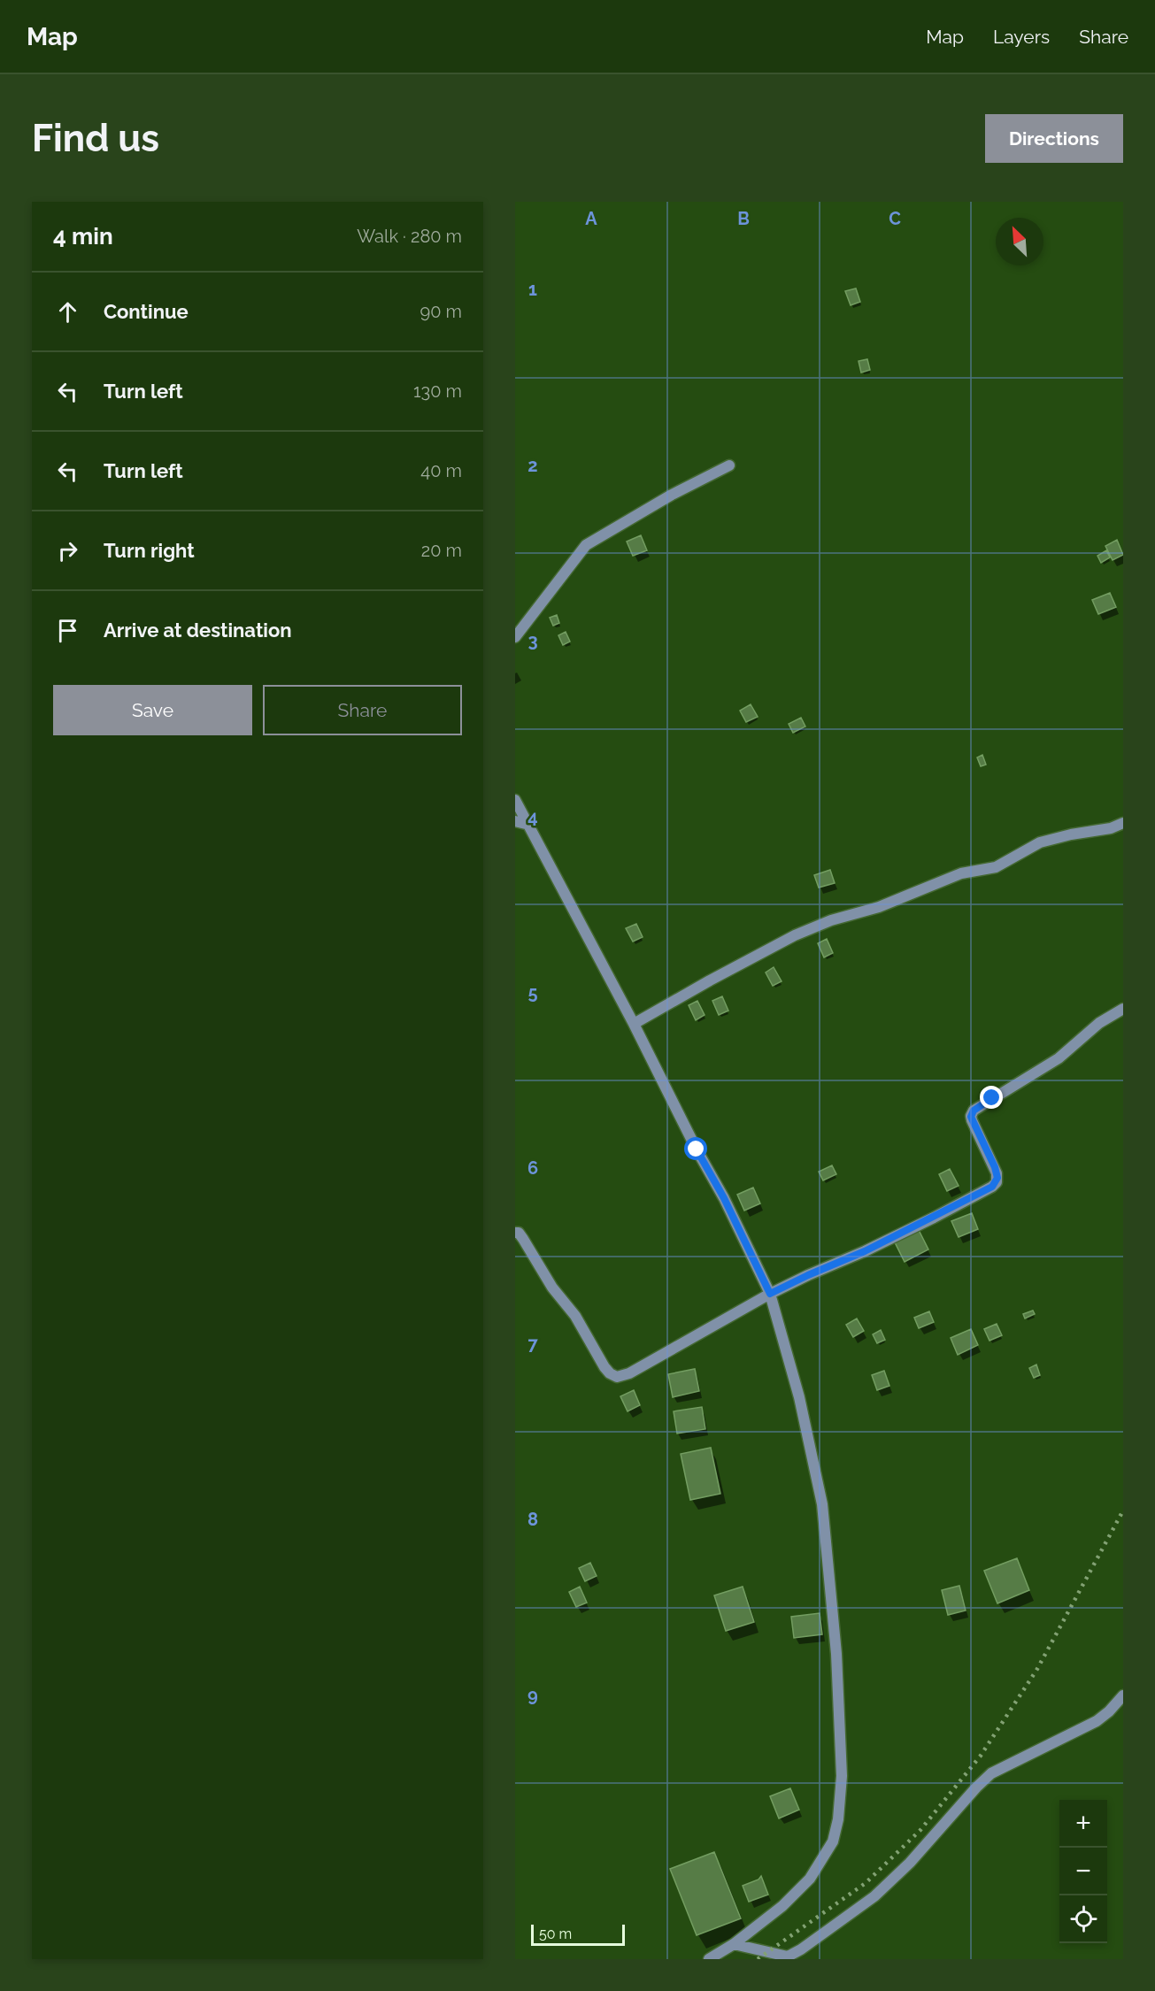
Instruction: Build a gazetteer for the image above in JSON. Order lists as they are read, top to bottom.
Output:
{
  "scale_bar": "50 m",
  "north": "top left",
  "page": {
    "header": "Map",
    "nav": ["Map", "Layers", "Share"],
    "buttons": [
      "Directions",
      ["Save", "Share"]
    ],
    "title": "Find us",
    "heading": ["4 min", "Walk · 280 m"],
    "list": [
      ["Continue", "90 m"],
      ["Turn left", "130 m"],
      ["Turn left", "40 m"],
      ["Turn right", "20 m"],
      "Arrive at destination"
    ],
    "map_buttons": ["+", "−"],
    "scale": "50 m"
  },
  "grid": {
    "columns": ["A", "B", "C"],
    "rows": [
      "1",
      "2",
      "3",
      "4",
      "5",
      "6",
      "7",
      "8",
      "9"
    ]
  }
}
